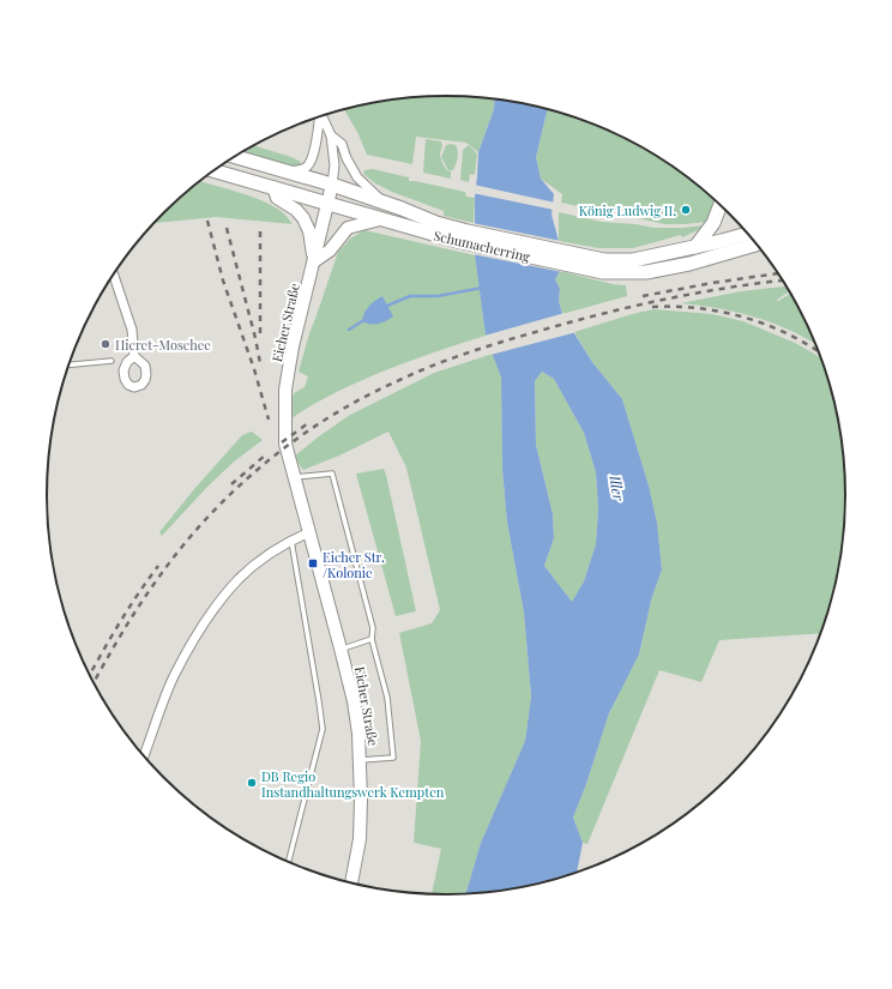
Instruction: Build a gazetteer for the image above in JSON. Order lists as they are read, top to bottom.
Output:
{
  "streets": {
    "main road": ["Schumacherring"],
    "street": ["Eicher Straße"]
  },
  "crossings": [
    ["Schumacherring", "Eicher Straße"]
  ],
  "water": ["Iller"],
  "places": {
    "other": ["König Ludwig II.", "Hicret-Moschee", "DB Regio Instandhaltungswerk Kempten"],
    "transit": ["Eicher Str. /Kolonie"]
  }
}
